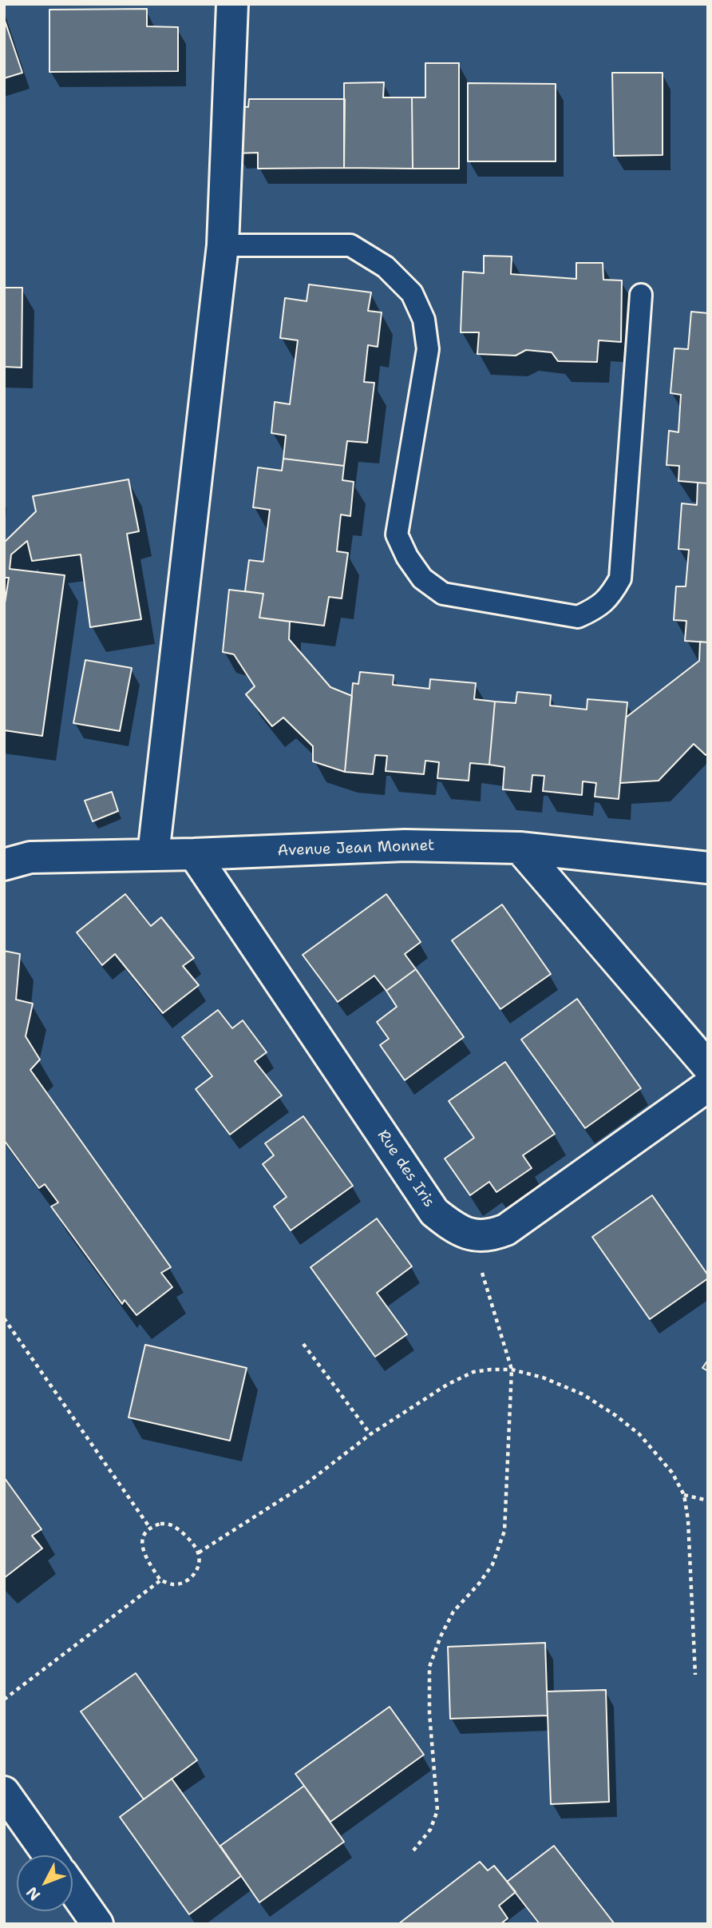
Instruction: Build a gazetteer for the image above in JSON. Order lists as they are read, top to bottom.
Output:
{
  "streets": {
    "street": ["Avenue Jean Monnet", "Rue des Iris"]
  },
  "crossings": [
    ["Avenue Jean Monnet", "Rue des Iris"]
  ],
  "north": "bottom left"
}
